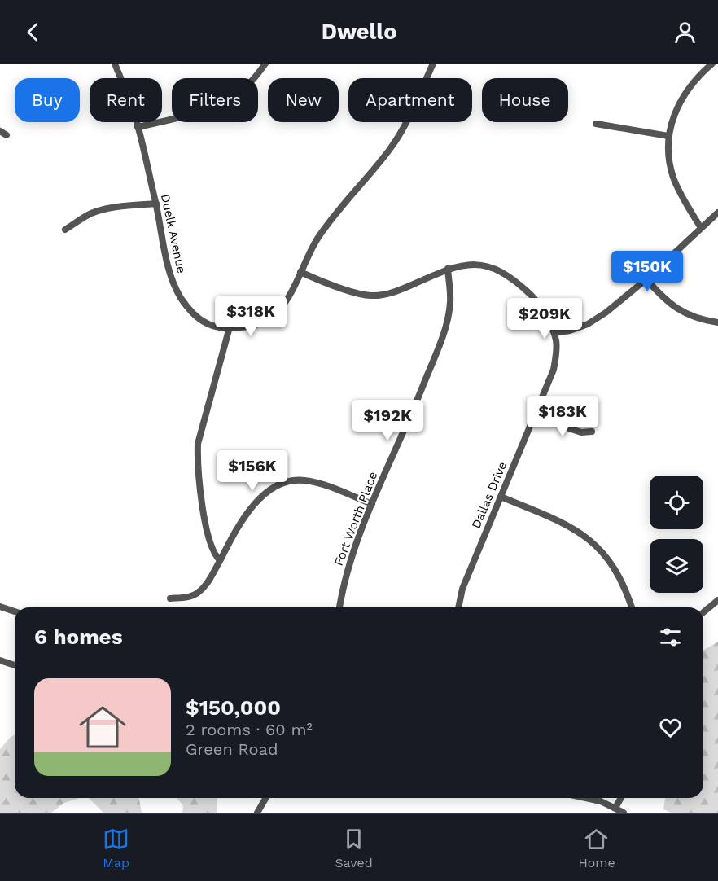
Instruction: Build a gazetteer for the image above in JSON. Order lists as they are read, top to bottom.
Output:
{
  "streets": {
    "street": ["Duelk Avenue", "Dallas Drive", "Fort Worth Place"]
  },
  "crossings": [
    ["Duelk Avenue", "Dallas Drive"],
    ["Dallas Drive", "Fort Worth Place"]
  ],
  "page": {
    "header": "Dwello",
    "chip": [
      "Buy",
      "Rent",
      "Filters",
      "New",
      "Apartment",
      "House"
    ],
    "price": [
      "$150K",
      "$318K",
      "$209K",
      "$183K",
      "$192K",
      "$156K"
    ],
    "heading": "6 homes",
    "list": [
      {
        "name": "$150,000",
        "note": "2 rooms · 60 m² · Green Road"
      }
    ],
    "tabs": ["Map", "Saved", "Home"]
  }
}
